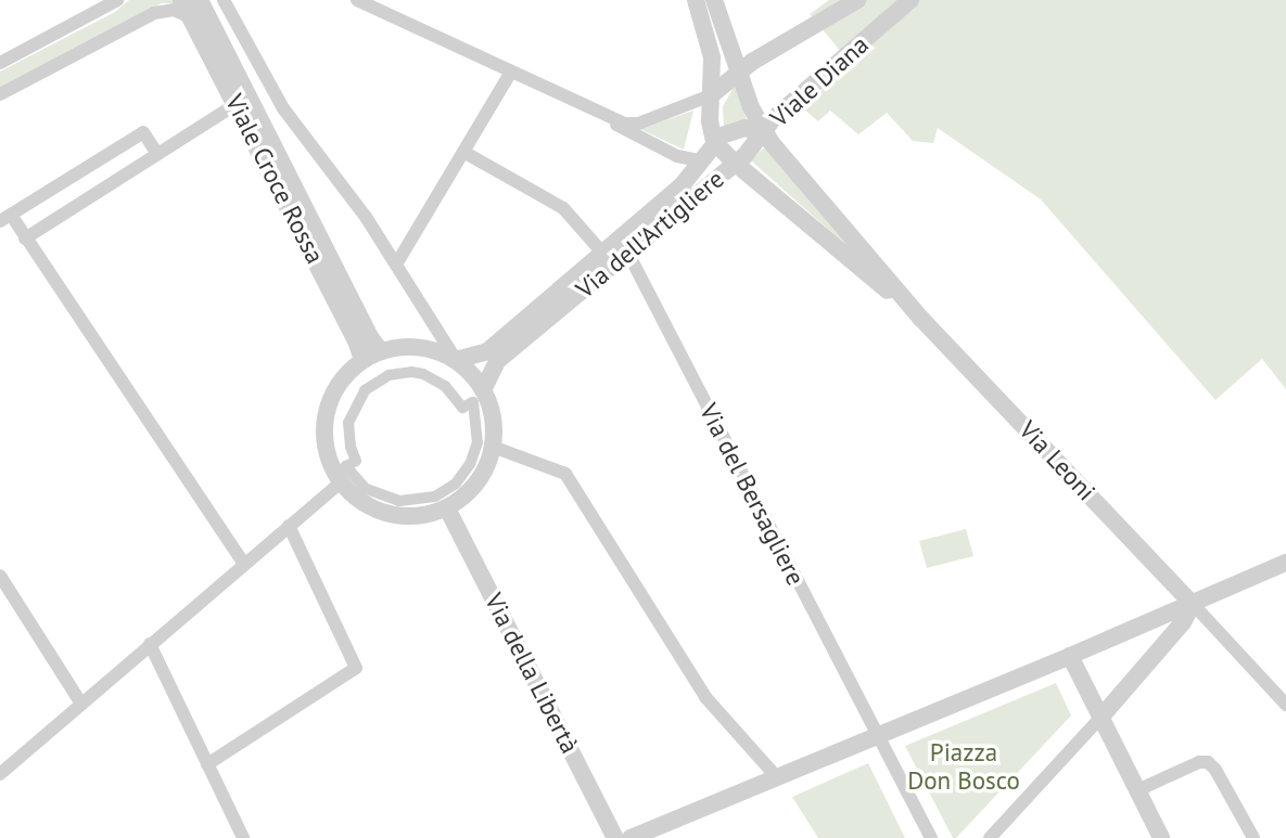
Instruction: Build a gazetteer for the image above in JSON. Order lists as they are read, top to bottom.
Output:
{
  "streets": {
    "street": [
      "Viale Diana",
      "Viale Croce Rossa",
      "Via dell'Artigliere",
      "Via Leoni",
      "Via del Bersagliere",
      "Via della Libertà"
    ]
  },
  "crossings": [
    ["Viale Diana", "Via dell'Artigliere"],
    ["Viale Diana", "Via Leoni"],
    ["Via dell'Artigliere", "Via Leoni"],
    ["Via dell'Artigliere", "Via del Bersagliere"]
  ],
  "parks": ["Piazza Don Bosco"]
}
